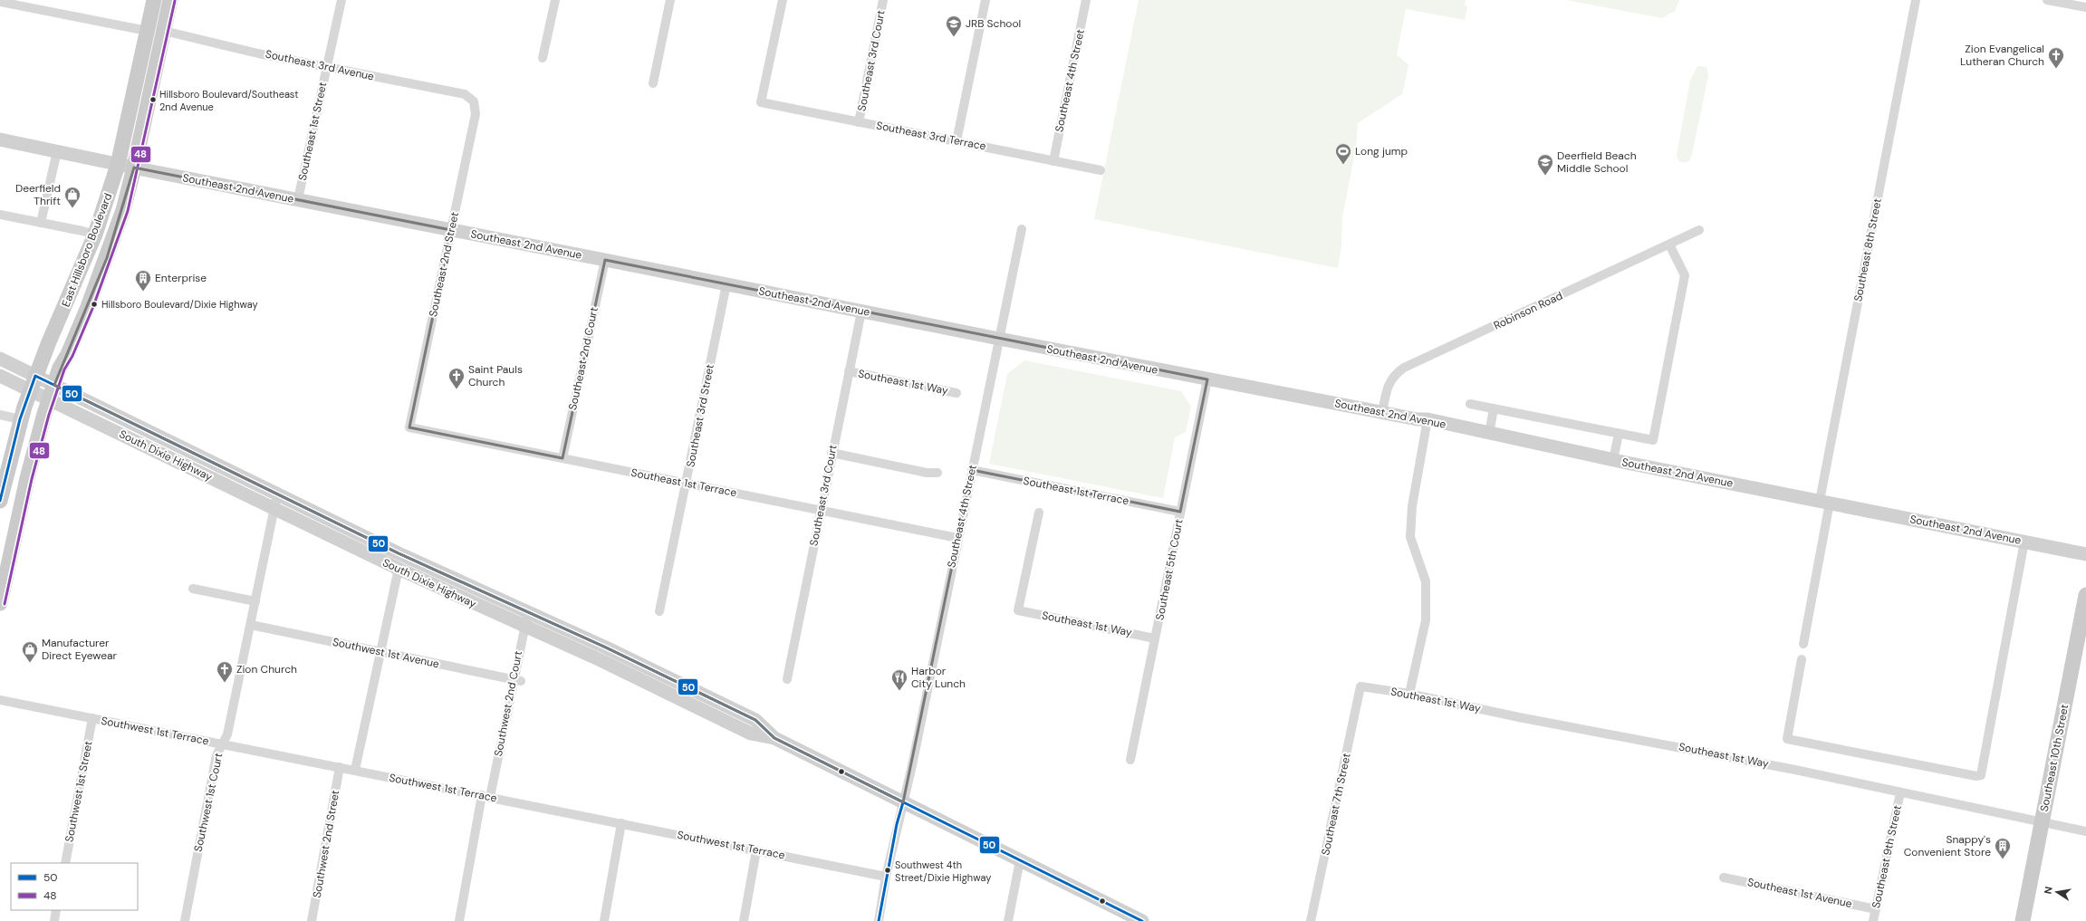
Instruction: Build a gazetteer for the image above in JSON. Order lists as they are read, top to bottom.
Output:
{
  "streets": {
    "main road": [
      "Southeast 2nd Avenue",
      "East Hillsboro Boulevard",
      "South Dixie Highway",
      "Southeast 10th Street"
    ],
    "street": [
      "Southeast 3rd Court",
      "Southeast 3rd Avenue",
      "Southeast 4th Street",
      "Southeast 1st Street",
      "Southeast 3rd Terrace",
      "Southeast 8th Street",
      "Southeast 2nd Street",
      "Robinson Road",
      "Southeast 2nd Court",
      "Southeast 1st Way",
      "Southeast 3rd Street",
      "Southeast 1st Terrace",
      "Southeast 5th Court",
      "Southwest 1st Avenue",
      "Southwest 2nd Court",
      "Southwest 1st Terrace",
      "Southwest 1st Street",
      "Southwest 1st Court",
      "Southeast 7th Street",
      "Southwest 2nd Street",
      "Southeast 9th Street",
      "Southeast 1st Avenue"
    ]
  },
  "crossings": [
    ["Southeast 3rd Court", "Southeast 3rd Terrace"],
    ["Southeast 3rd Court", "Southeast 2nd Avenue"],
    ["Southeast 3rd Court", "Southeast 1st Way"],
    ["Southeast 3rd Court", "Southeast 1st Terrace"],
    ["Southeast 3rd Avenue", "Southeast 1st Street"],
    ["Southeast 3rd Avenue", "East Hillsboro Boulevard"],
    ["Southeast 3rd Avenue", "Southeast 2nd Street"],
    ["Southeast 4th Street", "Southeast 3rd Terrace"],
    ["Southeast 4th Street", "Southeast 2nd Avenue"],
    ["Southeast 4th Street", "South Dixie Highway"],
    ["Southeast 4th Street", "Southeast 1st Terrace"],
    ["Southeast 4th Street", "Southwest 1st Terrace"],
    ["Southeast 1st Street", "Southeast 2nd Avenue"],
    ["Southeast 2nd Avenue", "East Hillsboro Boulevard"],
    ["Southeast 2nd Avenue", "Southeast 8th Street"],
    ["Southeast 2nd Avenue", "Southeast 2nd Street"],
    ["Southeast 2nd Avenue", "Robinson Road"],
    ["Southeast 2nd Avenue", "Southeast 2nd Court"],
    ["Southeast 2nd Avenue", "Southeast 3rd Street"],
    ["Southeast 2nd Avenue", "Southeast 5th Court"],
    ["East Hillsboro Boulevard", "South Dixie Highway"],
    ["Southeast 2nd Street", "Southeast 1st Terrace"],
    ["Southeast 2nd Court", "Southeast 1st Terrace"],
    ["Southeast 1st Way", "Southeast 5th Court"],
    ["Southeast 1st Way", "Southeast 10th Street"],
    ["Southeast 1st Way", "Southeast 7th Street"],
    ["Southeast 1st Way", "Southeast 9th Street"],
    ["Southeast 3rd Street", "Southeast 1st Terrace"],
    ["South Dixie Highway", "Southwest 2nd Court"],
    ["South Dixie Highway", "Southwest 1st Court"],
    ["Southeast 1st Terrace", "Southeast 5th Court"],
    ["Southwest 1st Avenue", "Southwest 2nd Court"],
    ["Southwest 1st Avenue", "Southwest 1st Court"],
    ["Southwest 2nd Court", "Southwest 1st Terrace"],
    ["Southwest 1st Terrace", "Southwest 1st Street"],
    ["Southwest 1st Terrace", "Southwest 1st Court"],
    ["Southwest 1st Terrace", "Southwest 2nd Street"],
    ["Southeast 9th Street", "Southeast 1st Avenue"]
  ],
  "places": {
    "school or university": ["JRB School", "Deerfield Beach Middle School"],
    "church": ["Zion Evangelical Lutheran Church", "Saint Pauls Church", "Zion Church"],
    "other": ["Hillsboro Boulevard/Southeast 2nd Avenue", "Hillsboro Boulevard/Dixie Highway", "Southwest 4th Street/Dixie Highway"],
    "sports": ["Long jump"],
    "shop": ["Deerfield Thrift", "Manufacturer Direct Eyewear"],
    "building": ["Enterprise", "Snappy's Convenient Store"],
    "restaurant": ["Harbor City Lunch"]
  },
  "lines": ["transit line 48", "transit line 50"],
  "legend": ["50", "48"],
  "north": "left"
}
